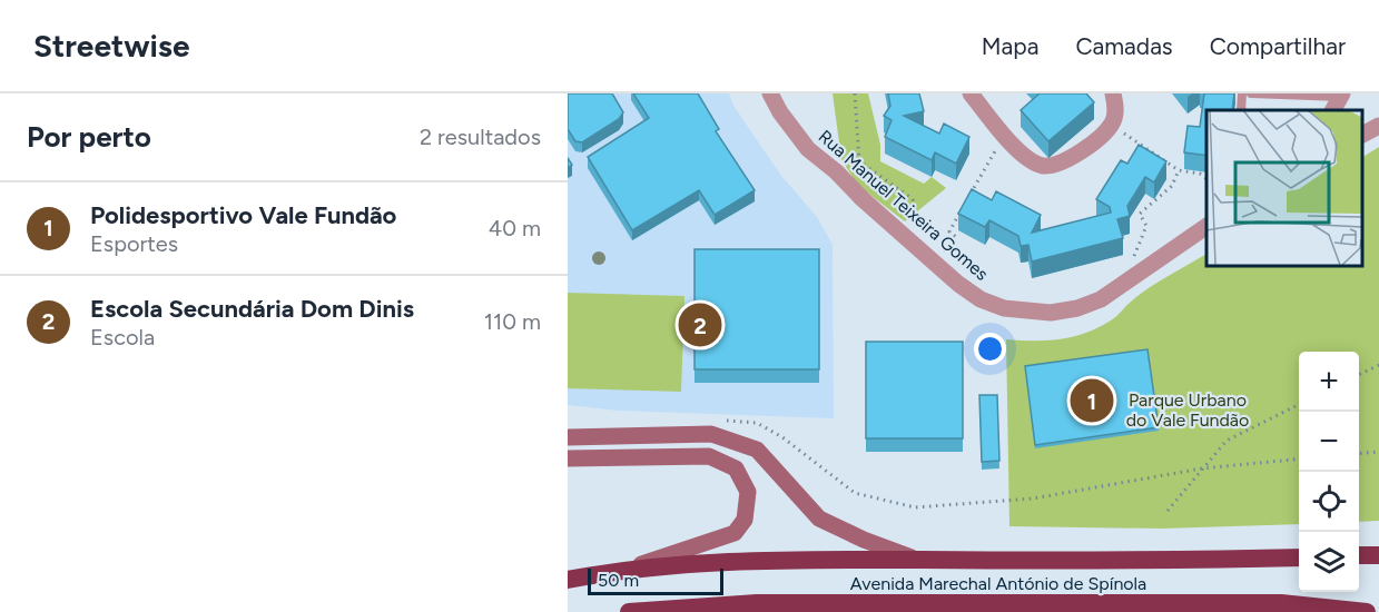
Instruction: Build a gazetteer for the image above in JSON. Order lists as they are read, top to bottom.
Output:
{
  "streets": {
    "highway": ["Avenida Marechal António de Spínola"],
    "street": ["Rua Manuel Teixeira Gomes"]
  },
  "parks": ["Parque Urbano do Vale Fundão"],
  "scale_bar": "50 m",
  "page": {
    "header": "Streetwise",
    "nav": ["Mapa", "Camadas", "Compartilhar"],
    "heading": ["Por perto", "2 resultados"],
    "list": [
      {
        "mark": "1",
        "name": "Polidesportivo Vale Fundão",
        "note": "Esportes",
        "value": "40 m"
      },
      {
        "mark": "2",
        "name": "Escola Secundária Dom Dinis",
        "note": "Escola",
        "value": "110 m"
      }
    ],
    "pins": ["2", "1"],
    "map_buttons": ["+", "−"],
    "scale": "50 m"
  }
}
